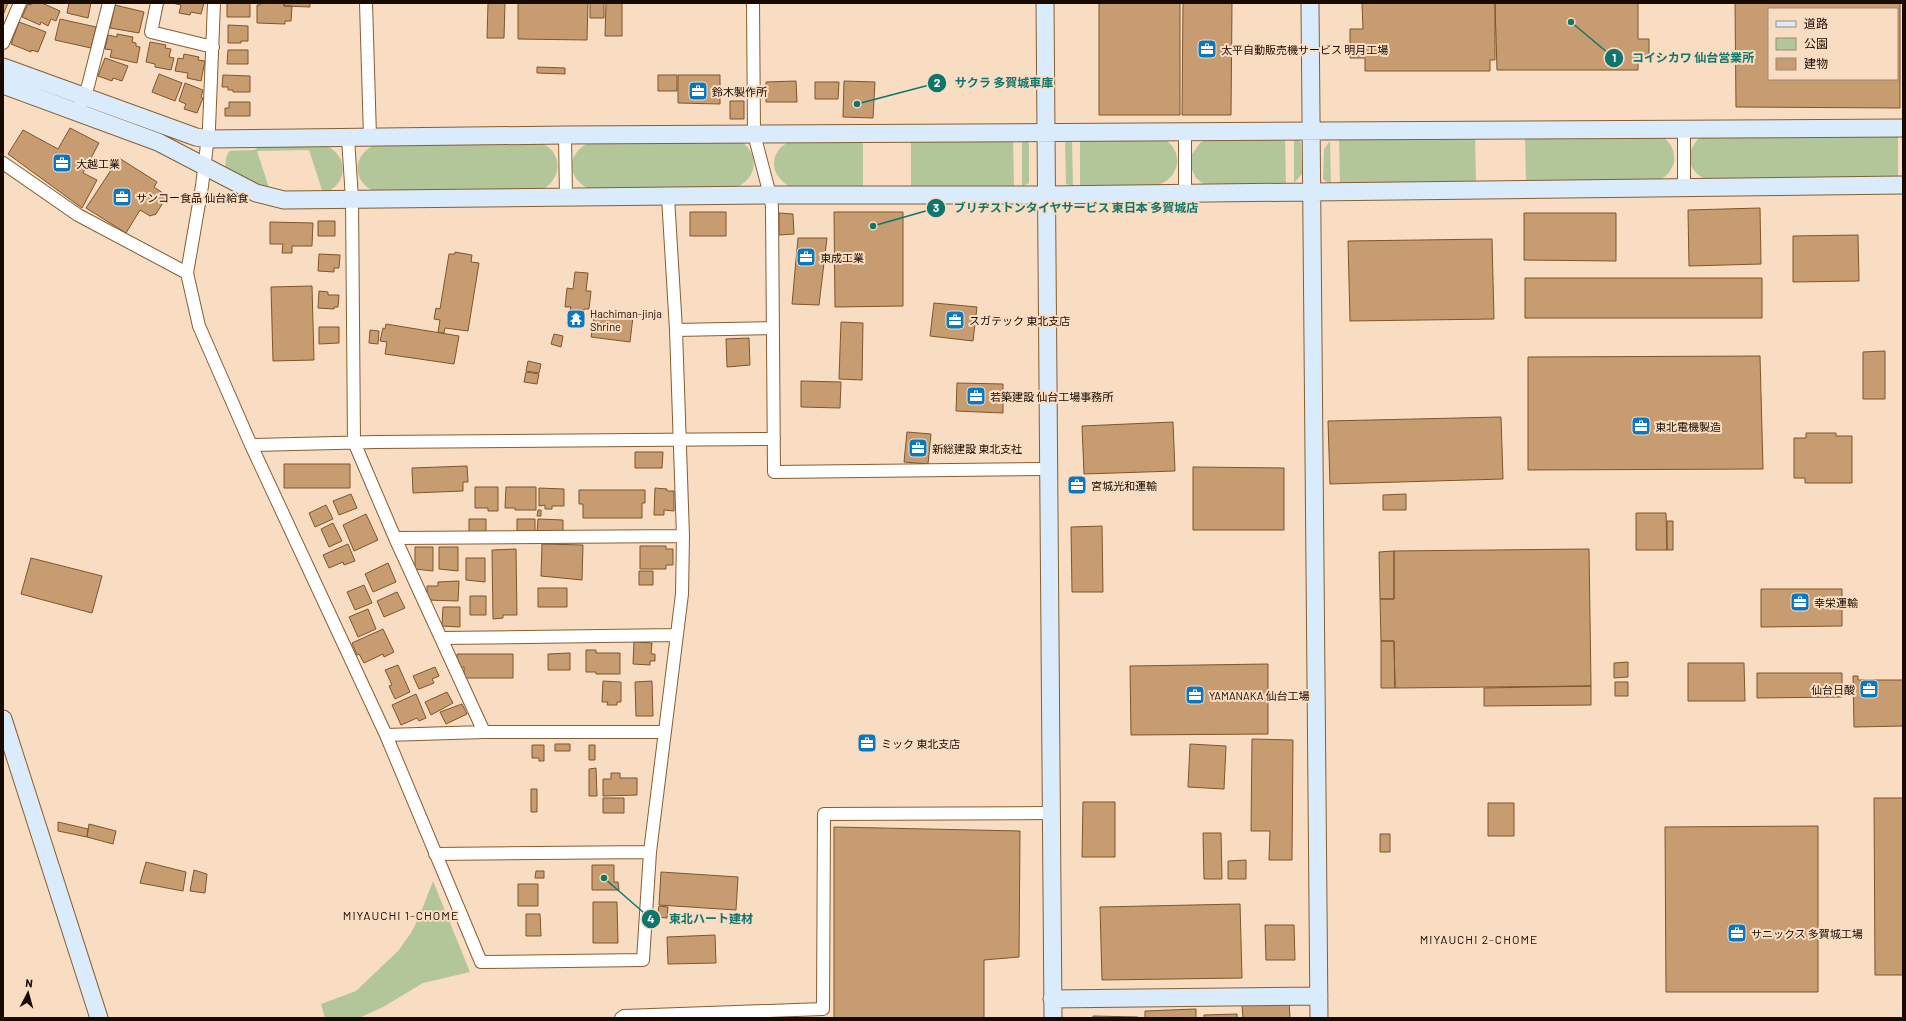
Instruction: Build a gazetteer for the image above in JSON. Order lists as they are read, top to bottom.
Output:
{
  "districts": ["MIYAUCHI 1-CHOME", "MIYAUCHI 2-CHOME"],
  "places": {
    "other": [
      "コイシカワ 仙台営業所",
      "サクラ 多賀城車庫",
      "ブリヂストンタイヤサービス 東日本 多賀城店",
      "東北ハート建材"
    ],
    "office": [
      "太平自動販売機サービス 明月工場",
      "鈴木製作所",
      "大越工業",
      "サンコー食品 仙台給食",
      "東成工業",
      "スガテック 東北支店",
      "若築建設 仙台工場事務所",
      "東北電機製造",
      "新総建設 東北支社",
      "宮城光和運輸",
      "幸栄運輸",
      "仙台日酸",
      "YAMANAKA 仙台工場",
      "ミック 東北支店",
      "サニックス 多賀城工場"
    ],
    "temple": ["Hachiman-jinja Shrine"]
  },
  "legend": ["道路", "公園", "建物"],
  "north": "top"
}
